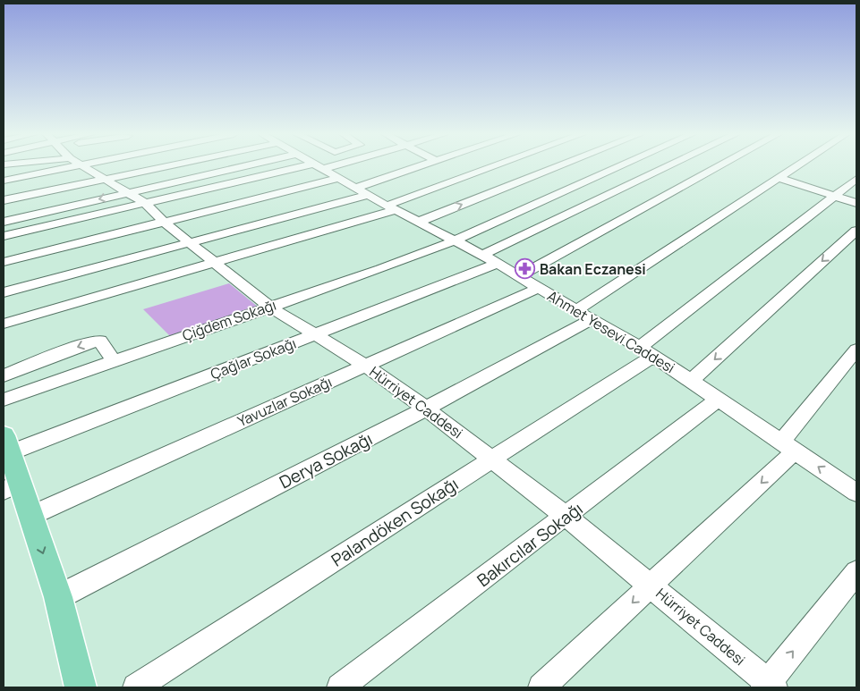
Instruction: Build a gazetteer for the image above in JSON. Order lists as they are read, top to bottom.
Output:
{
  "streets": {
    "street": [
      "Çiğdem Sokağı",
      "Ahmet Yesevi Caddesi",
      "Çağlar Sokağı",
      "Yavuzlar Sokağı",
      "Hürriyet Caddesi",
      "Derya Sokağı",
      "Palandöken Sokağı",
      "Bakırcılar Sokağı"
    ]
  },
  "crossings": [
    ["Çiğdem Sokağı", "Ahmet Yesevi Caddesi"],
    ["Çiğdem Sokağı", "Hürriyet Caddesi"],
    ["Ahmet Yesevi Caddesi", "Çağlar Sokağı"],
    ["Ahmet Yesevi Caddesi", "Yavuzlar Sokağı"],
    ["Ahmet Yesevi Caddesi", "Derya Sokağı"],
    ["Ahmet Yesevi Caddesi", "Palandöken Sokağı"],
    ["Ahmet Yesevi Caddesi", "Bakırcılar Sokağı"],
    ["Çağlar Sokağı", "Hürriyet Caddesi"],
    ["Yavuzlar Sokağı", "Hürriyet Caddesi"],
    ["Hürriyet Caddesi", "Derya Sokağı"],
    ["Hürriyet Caddesi", "Palandöken Sokağı"],
    ["Hürriyet Caddesi", "Bakırcılar Sokağı"]
  ],
  "places": {
    "pharmacy": ["Bakan Eczanesi"]
  }
}
